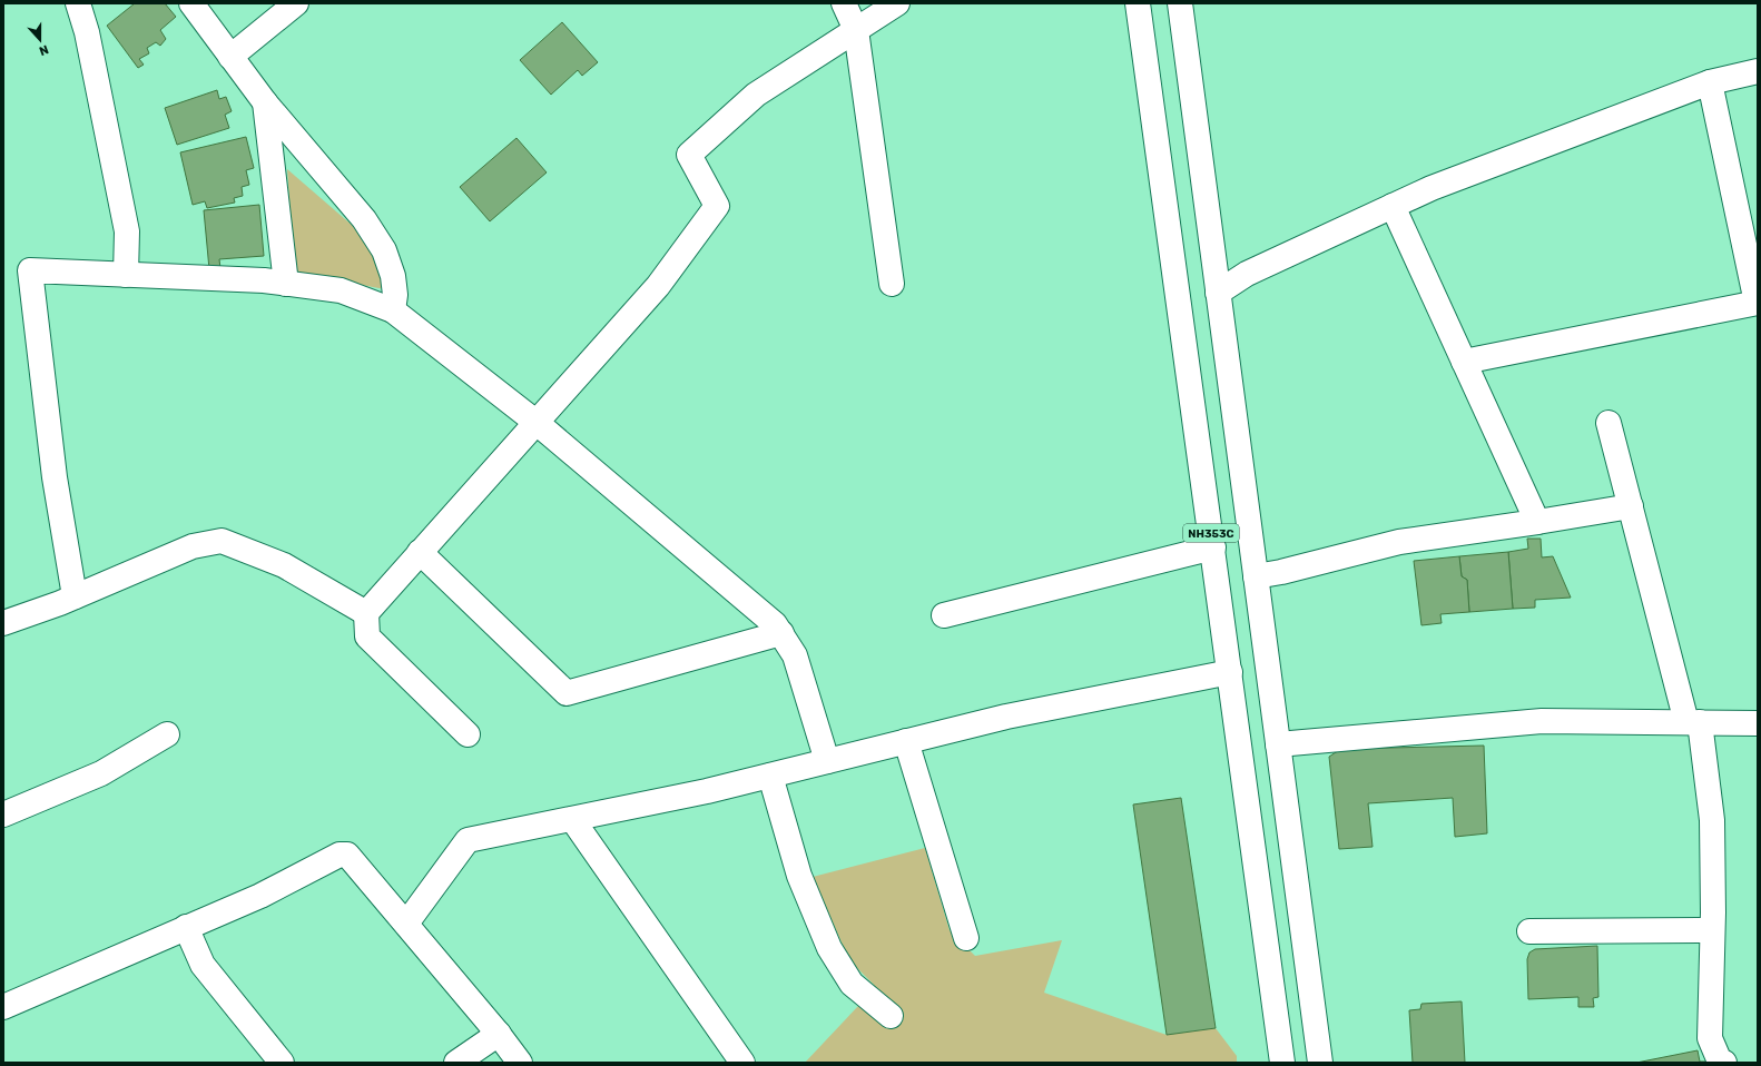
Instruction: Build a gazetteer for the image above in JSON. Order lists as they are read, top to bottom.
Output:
{
  "streets": {
    "main road": ["NH353C"]
  },
  "north": "bottom"
}
